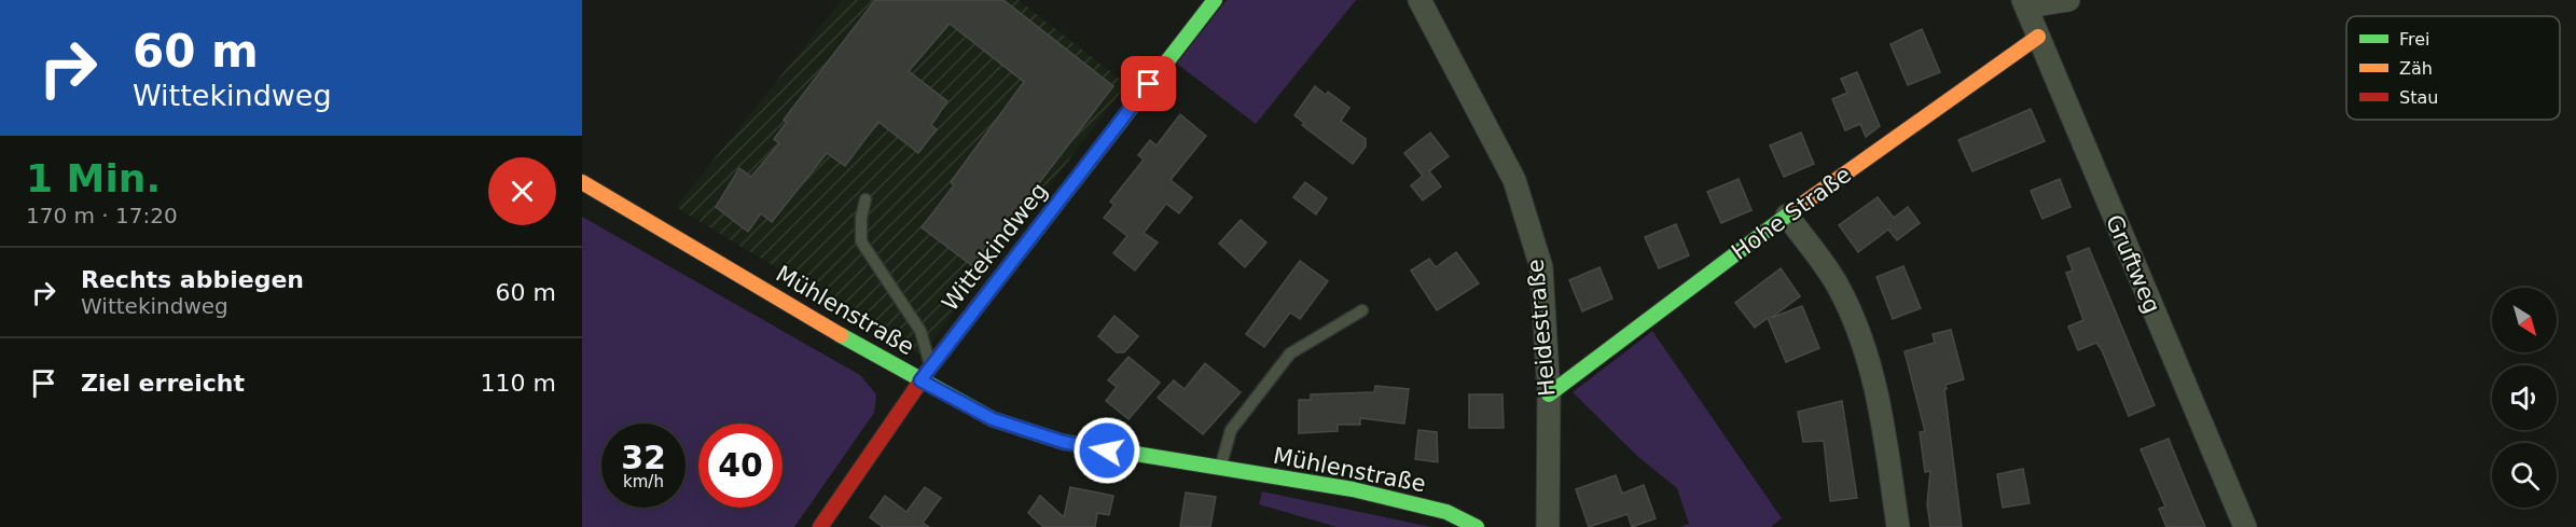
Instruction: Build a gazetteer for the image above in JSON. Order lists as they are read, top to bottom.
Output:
{
  "streets": {
    "street": [
      "Hohe Straße",
      "Wittekindweg",
      "Gruftweg",
      "Mühlenstraße",
      "Heidestraße"
    ]
  },
  "crossings": [
    ["Hohe Straße", "Gruftweg"],
    ["Hohe Straße", "Heidestraße"],
    ["Wittekindweg", "Mühlenstraße"]
  ],
  "legend": ["Frei", "Zäh", "Stau"],
  "north": "bottom right",
  "page": {
    "turn": ["60 m", "Wittekindweg"],
    "heading": ["1 Min.", "170 m · 17:20"],
    "list": [
      {
        "name": "Rechts abbiegen",
        "note": "Wittekindweg",
        "value": "60 m"
      },
      {
        "name": "Ziel erreicht",
        "value": "110 m"
      }
    ],
    "speed": "32 km/h",
    "limit": "40"
  }
}
